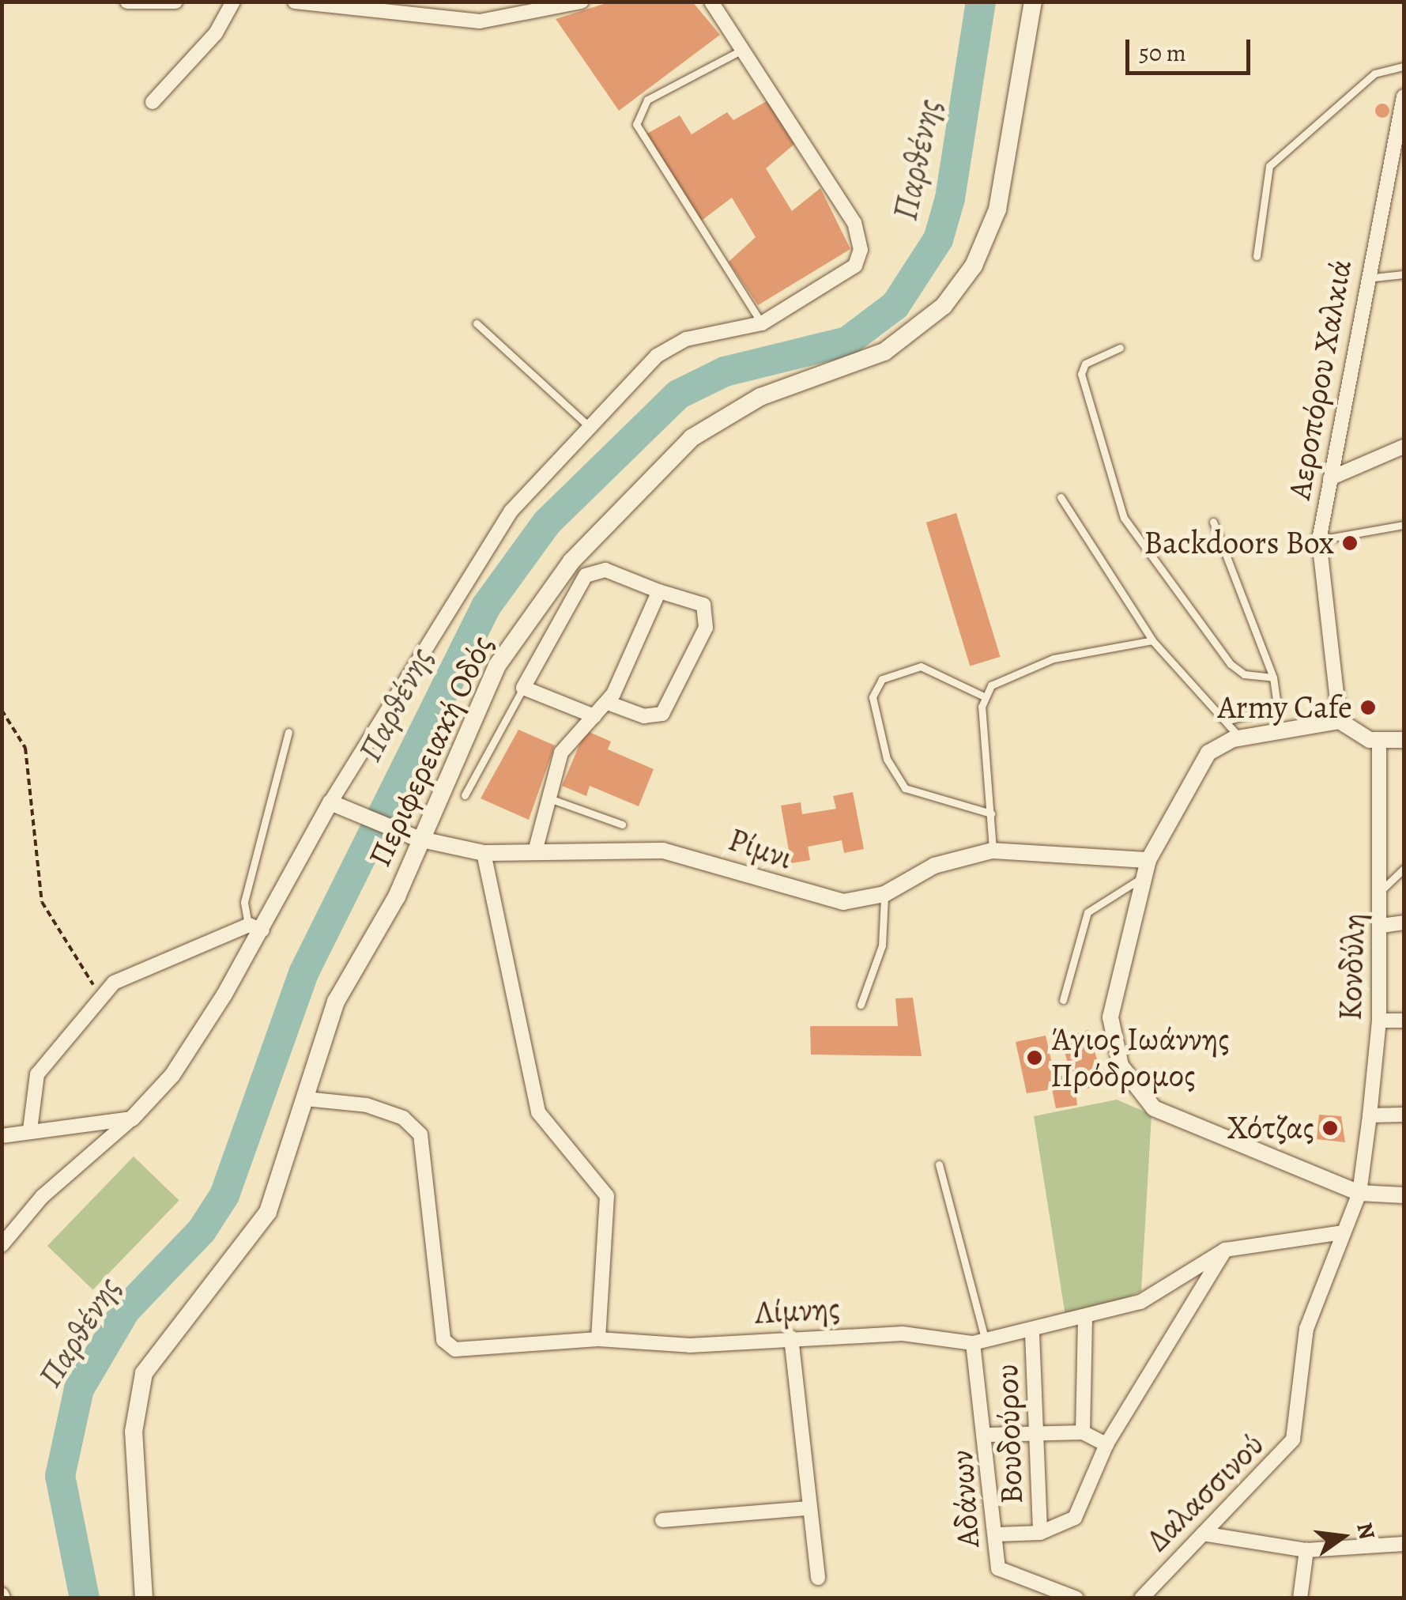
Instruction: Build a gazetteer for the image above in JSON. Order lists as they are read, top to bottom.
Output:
{
  "streets": {
    "main road": ["Περιφερειακή Οδός"],
    "street": [
      "Αεροπόρου Χαλκιά",
      "Ρίμνι",
      "Κονδύλη",
      "Λίμνης",
      "Βουδούρου",
      "Δαλασσινού",
      "Αδάνων"
    ]
  },
  "crossings": [
    ["Περιφερειακή Οδός", "Ρίμνι"],
    ["Περιφερειακή Οδός", "Λίμνης"],
    ["Κονδύλη", "Δαλασσινού"],
    ["Λίμνης", "Βουδούρου"],
    ["Λίμνης", "Δαλασσινού"],
    ["Λίμνης", "Αδάνων"]
  ],
  "water": ["Παρθένης"],
  "places": [
    "Backdoors Box",
    "Army Cafe",
    "Άγιος Ιωάννης Πρόδρομος",
    "Χότζας"
  ],
  "scale_bar": "50 m",
  "north": "right"
}
